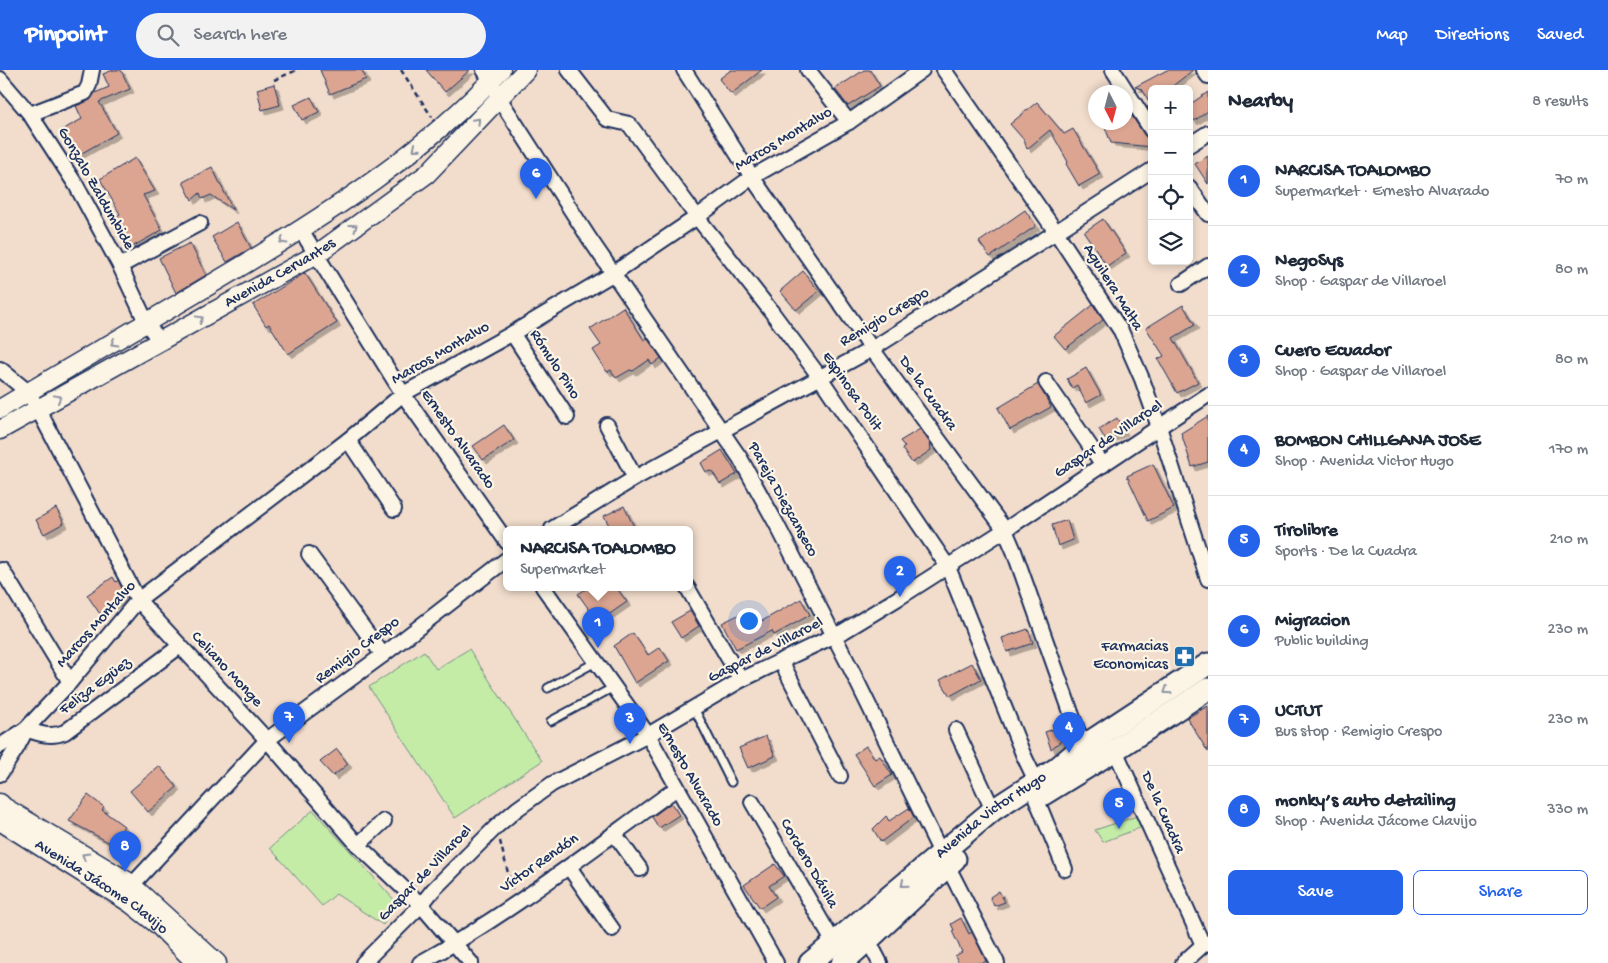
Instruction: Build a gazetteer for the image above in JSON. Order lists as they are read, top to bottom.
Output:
{
  "streets": {
    "main road": ["Avenida Victor Hugo"],
    "street": [
      "Marcos Montalvo",
      "Gonzalo Zaldumbide",
      "Avenida Cervantes",
      "Aguilera Malta",
      "Remigio Crespo",
      "Rómulo Pino",
      "Espinosa Polit",
      "De la Cuadra",
      "Ernesto Alvarado",
      "Gaspar de Villaroel",
      "Pareja Diezcanseco",
      "Celiano Monge",
      "Feliza Egüez",
      "Víctor Rendón",
      "Cordero Dávila",
      "Avenida Jácome Clavijo"
    ]
  },
  "crossings": [
    ["Marcos Montalvo", "Rómulo Pino"],
    ["Marcos Montalvo", "Espinosa Polit"],
    ["Marcos Montalvo", "De la Cuadra"],
    ["Marcos Montalvo", "Ernesto Alvarado"],
    ["Marcos Montalvo", "Pareja Diezcanseco"],
    ["Marcos Montalvo", "Celiano Monge"],
    ["Marcos Montalvo", "Feliza Egüez"],
    ["Gonzalo Zaldumbide", "Avenida Cervantes"],
    ["Avenida Cervantes", "Ernesto Alvarado"],
    ["Avenida Cervantes", "Pareja Diezcanseco"],
    ["Avenida Cervantes", "Celiano Monge"],
    ["Aguilera Malta", "Remigio Crespo"],
    ["Aguilera Malta", "Gaspar de Villaroel"],
    ["Remigio Crespo", "Espinosa Polit"],
    ["Remigio Crespo", "De la Cuadra"],
    ["Remigio Crespo", "Pareja Diezcanseco"],
    ["Remigio Crespo", "Celiano Monge"],
    ["Remigio Crespo", "Avenida Jácome Clavijo"],
    ["Espinosa Polit", "Gaspar de Villaroel"],
    ["Espinosa Polit", "Avenida Victor Hugo"],
    ["De la Cuadra", "Gaspar de Villaroel"],
    ["De la Cuadra", "Avenida Victor Hugo"],
    ["Ernesto Alvarado", "Gaspar de Villaroel"],
    ["Ernesto Alvarado", "Víctor Rendón"],
    ["Gaspar de Villaroel", "Pareja Diezcanseco"],
    ["Gaspar de Villaroel", "Celiano Monge"],
    ["Pareja Diezcanseco", "Avenida Victor Hugo"],
    ["Celiano Monge", "Feliza Egüez"],
    ["Celiano Monge", "Víctor Rendón"],
    ["Avenida Victor Hugo", "Cordero Dávila"]
  ],
  "places": {
    "pharmacy": ["Farmacias Economicas"]
  },
  "north": "bottom",
  "page": {
    "header": "Pinpoint",
    "search": "Search here",
    "nav": ["Map", "Directions", "Saved"],
    "heading": ["Nearby", "8 results"],
    "map_buttons": ["+", "−"],
    "list": [
      {
        "mark": "1",
        "name": "NARCISA TOALOMBO",
        "note": "Supermarket · Ernesto Alvarado",
        "value": "70 m"
      },
      {
        "mark": "2",
        "name": "NegoSys",
        "note": "Shop · Gaspar de Villaroel",
        "value": "80 m"
      },
      {
        "mark": "3",
        "name": "Cuero Ecuador",
        "note": "Shop · Gaspar de Villaroel",
        "value": "80 m"
      },
      {
        "mark": "4",
        "name": "BOMBON CHILLGANA JOSE",
        "note": "Shop · Avenida Victor Hugo",
        "value": "170 m"
      },
      {
        "mark": "5",
        "name": "Tirolibre",
        "note": "Sports · De la Cuadra",
        "value": "210 m"
      },
      {
        "mark": "6",
        "name": "Migracion",
        "note": "Public building",
        "value": "230 m"
      },
      {
        "mark": "7",
        "name": "UCTUT",
        "note": "Bus stop · Remigio Crespo",
        "value": "230 m"
      },
      {
        "mark": "8",
        "name": "monky’s auto detailing",
        "note": "Shop · Avenida Jácome Clavijo",
        "value": "330 m"
      }
    ],
    "pins": [
      "6",
      "2",
      "1",
      "7",
      "3",
      "4",
      "5",
      "8"
    ],
    "popup": ["NARCISA TOALOMBO", "Supermarket"],
    "buttons": ["Save", "Share"]
  }
}
